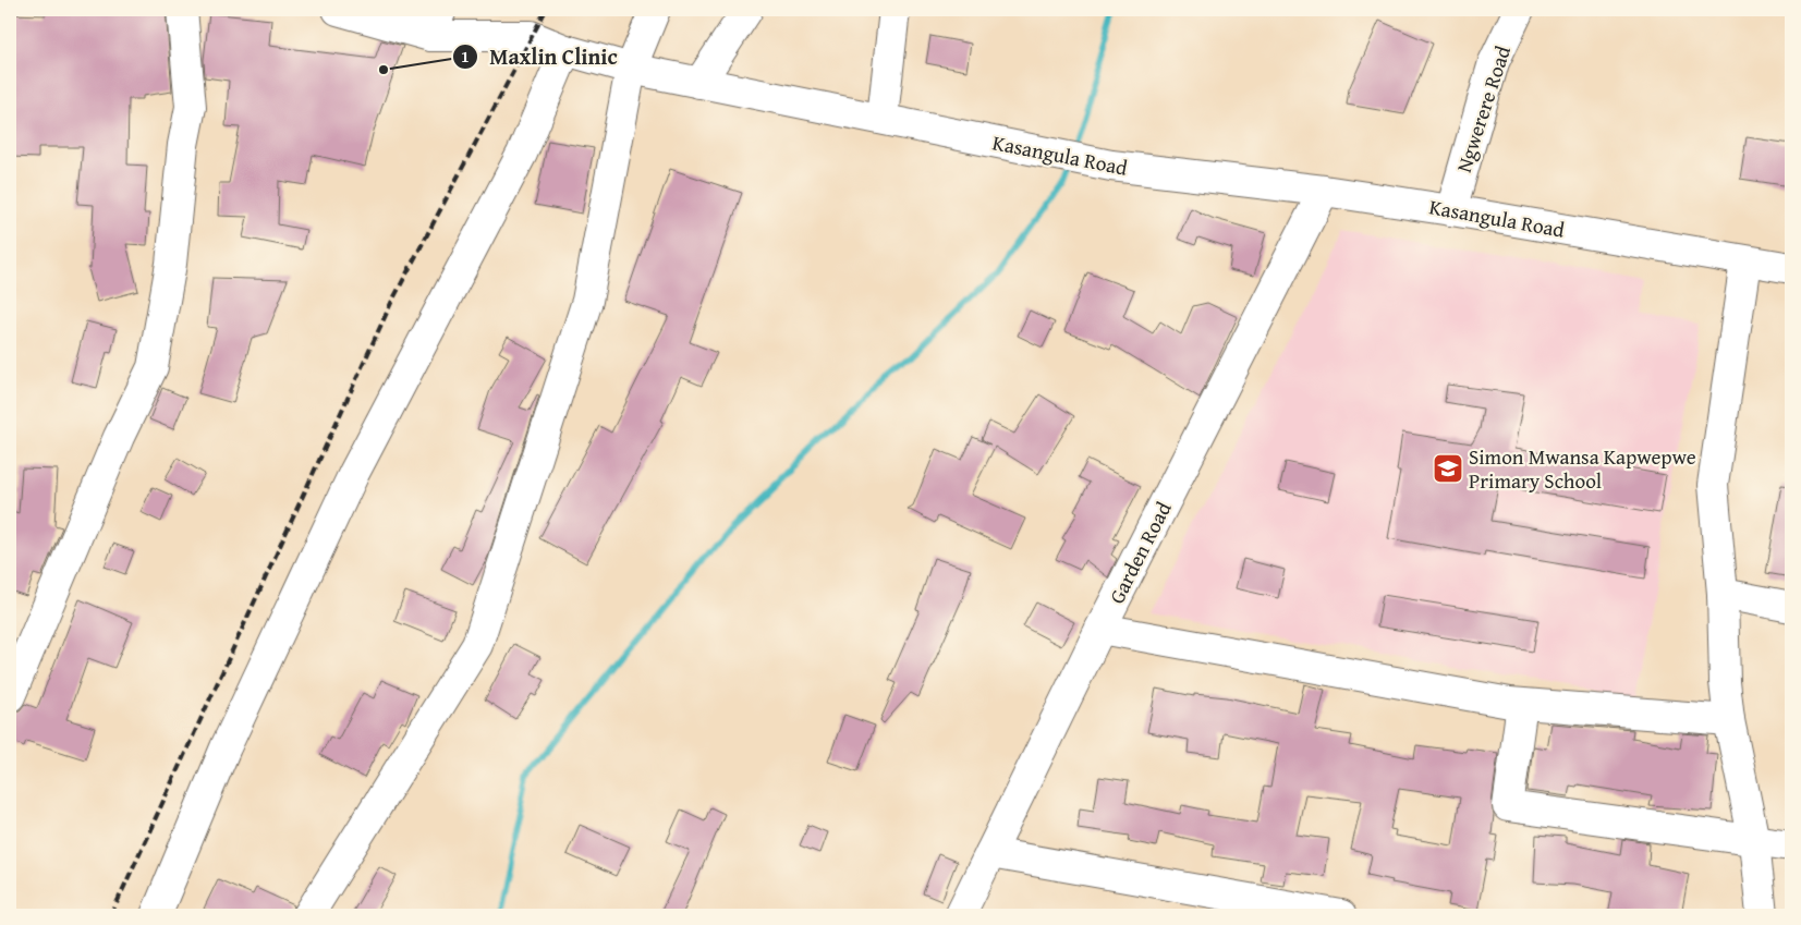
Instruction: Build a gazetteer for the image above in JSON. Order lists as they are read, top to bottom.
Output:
{
  "streets": {
    "street": ["Ngwerere Road", "Kasangula Road", "Garden Road"]
  },
  "crossings": [
    ["Ngwerere Road", "Kasangula Road"],
    ["Kasangula Road", "Garden Road"]
  ],
  "places": {
    "other": ["Maxlin Clinic"],
    "school or university": ["Simon Mwansa Kapwepwe Primary School"]
  }
}
